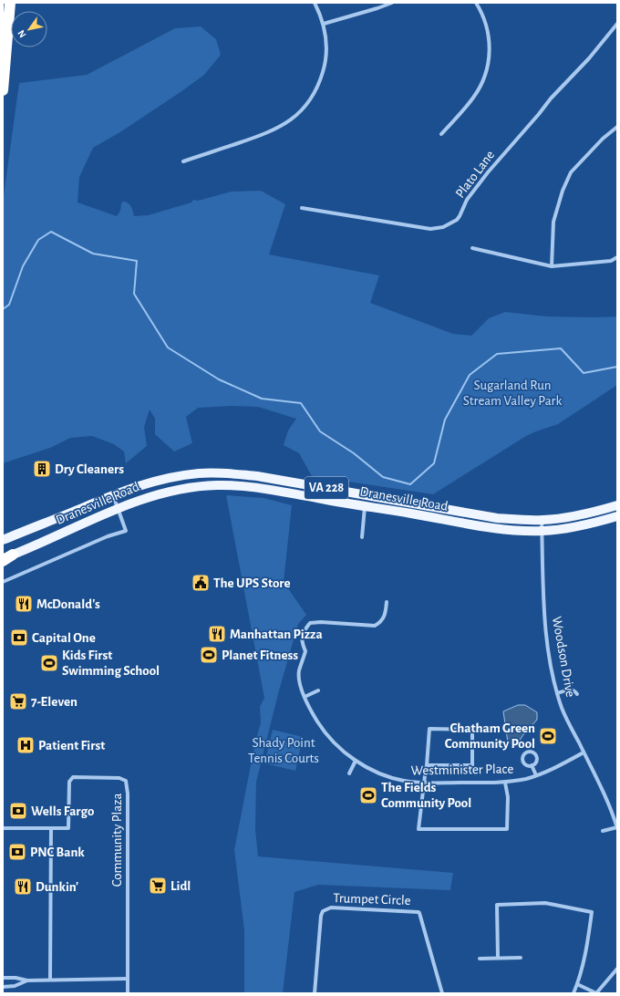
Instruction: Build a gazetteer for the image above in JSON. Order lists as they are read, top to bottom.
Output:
{
  "streets": {
    "main road": ["VA 228", "Dranesville Road"],
    "street": [
      "Plato Lane",
      "Woodson Drive",
      "Westminister Place",
      "Community Plaza",
      "Trumpet Circle"
    ]
  },
  "crossings": [
    ["Dranesville Road", "Woodson Drive"],
    ["Woodson Drive", "Westminister Place"]
  ],
  "parks": ["Sugarland Run Stream Valley Park", "Shady Point Tennis Courts"],
  "places": {
    "building": ["Dry Cleaners"],
    "public building": ["The UPS Store"],
    "restaurant": ["McDonald's", "Manhattan Pizza", "Dunkin'"],
    "bank": ["Capital One", "Wells Fargo", "PNC Bank"],
    "sports": [
      "Planet Fitness",
      "Kids First Swimming School",
      "Chatham Green Community Pool",
      "The Fields Community Pool"
    ],
    "supermarket": ["7-Eleven", "Lidl"],
    "hospital": ["Patient First"]
  },
  "north": "bottom left"
}
